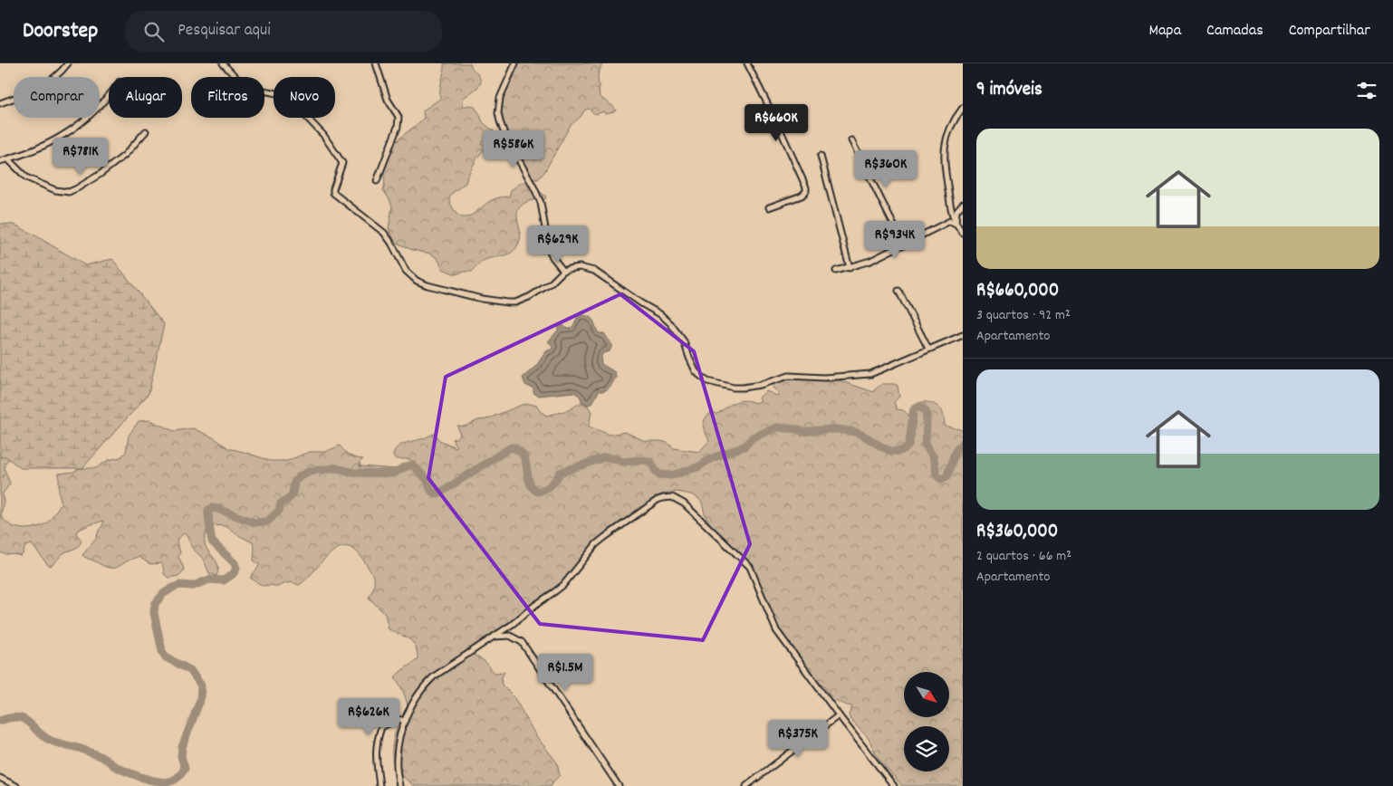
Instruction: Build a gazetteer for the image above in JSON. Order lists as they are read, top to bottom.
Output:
{
  "north": "bottom right",
  "page": {
    "header": "Doorstep",
    "search": "Pesquisar aqui",
    "nav": ["Mapa", "Camadas", "Compartilhar"],
    "heading": "9 imóveis",
    "chip": [
      "Comprar",
      "Alugar",
      "Filtros",
      "Novo"
    ],
    "price": [
      "R$660K",
      "R$586K",
      "R$781K",
      "R$360K",
      "R$934K",
      "R$629K",
      "R$1.5M",
      "R$626K",
      "R$375K"
    ],
    "list": [
      {
        "name": "R$660,000",
        "note": "3 quartos · 92 m² · Apartamento"
      },
      {
        "name": "R$360,000",
        "note": "2 quartos · 66 m² · Apartamento"
      }
    ]
  }
}
